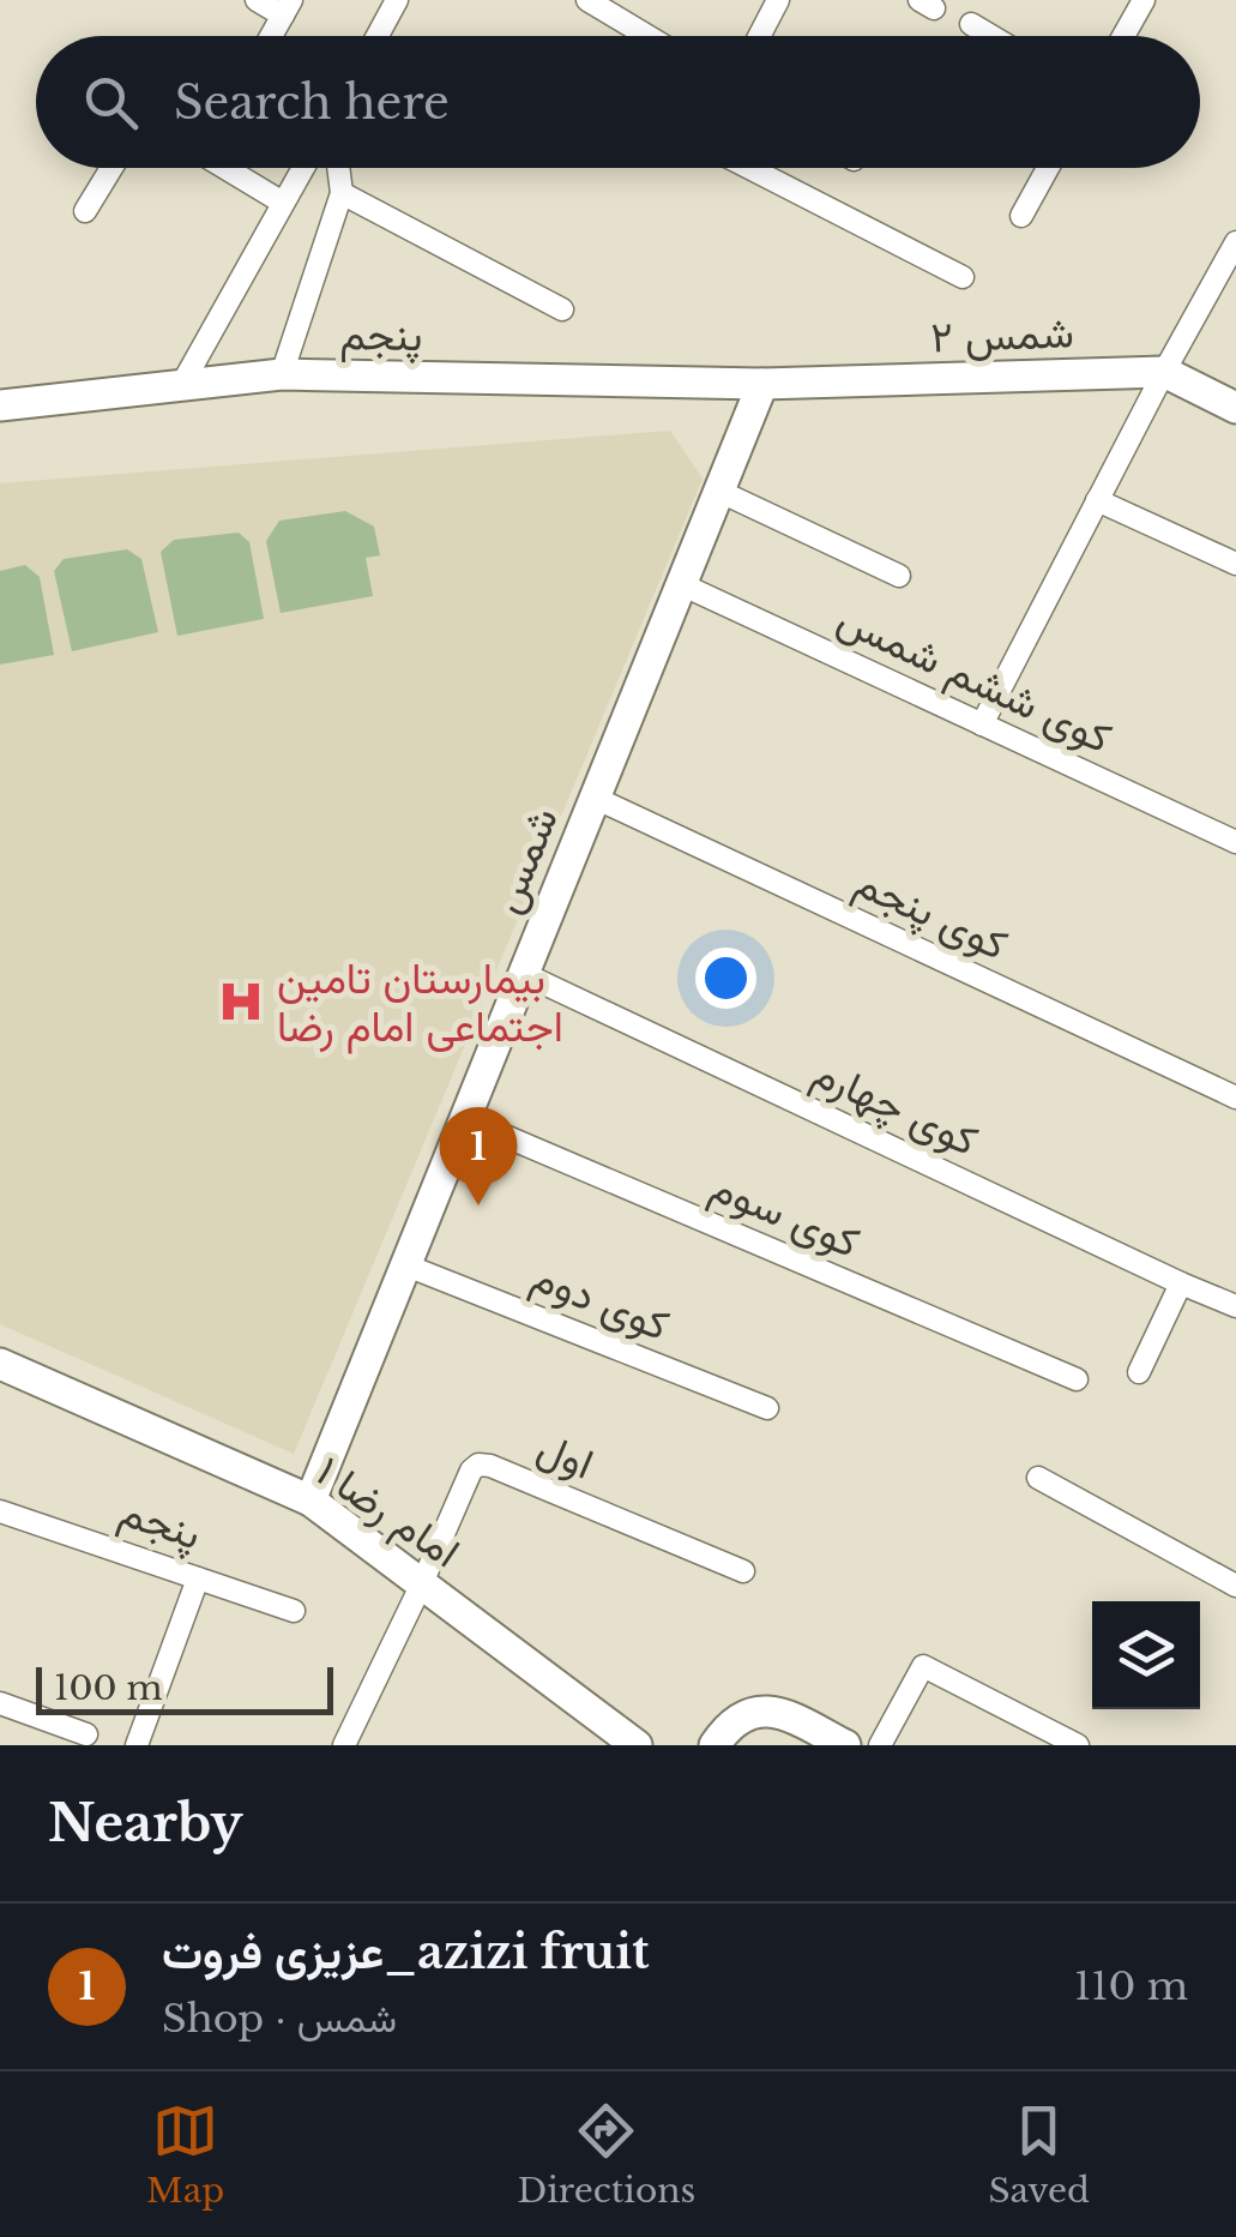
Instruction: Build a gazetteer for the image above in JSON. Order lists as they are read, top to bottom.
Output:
{
  "streets": {
    "street": [
      "پنجم",
      "شمس ۲",
      "کوی ششم شمس",
      "شمس",
      "کوی پنجم",
      "کوی چهارم",
      "کوی سوم",
      "کوی دوم",
      "اول",
      "امام رضا ۱"
    ]
  },
  "crossings": [
    ["پنجم", "شمس ۲"],
    ["پنجم", "شمس"],
    ["شمس ۲", "شمس"],
    ["کوی ششم شمس", "شمس"],
    ["شمس", "کوی پنجم"],
    ["شمس", "کوی چهارم"],
    ["شمس", "کوی سوم"],
    ["شمس", "کوی دوم"],
    ["شمس", "امام رضا ۱"],
    ["اول", "امام رضا ۱"]
  ],
  "places": {
    "hospital": ["بیمارستان تامین اجتماعی امام رضا"]
  },
  "scale_bar": "100 m",
  "page": {
    "search": "Search here",
    "pins": "1",
    "scale": "100 m",
    "heading": "Nearby",
    "list": [
      {
        "mark": "1",
        "name": "عزیزی فروت_azizi fruit",
        "note": "Shop · شمس",
        "value": "110 m"
      }
    ],
    "nav": ["Map", "Directions", "Saved"]
  }
}
